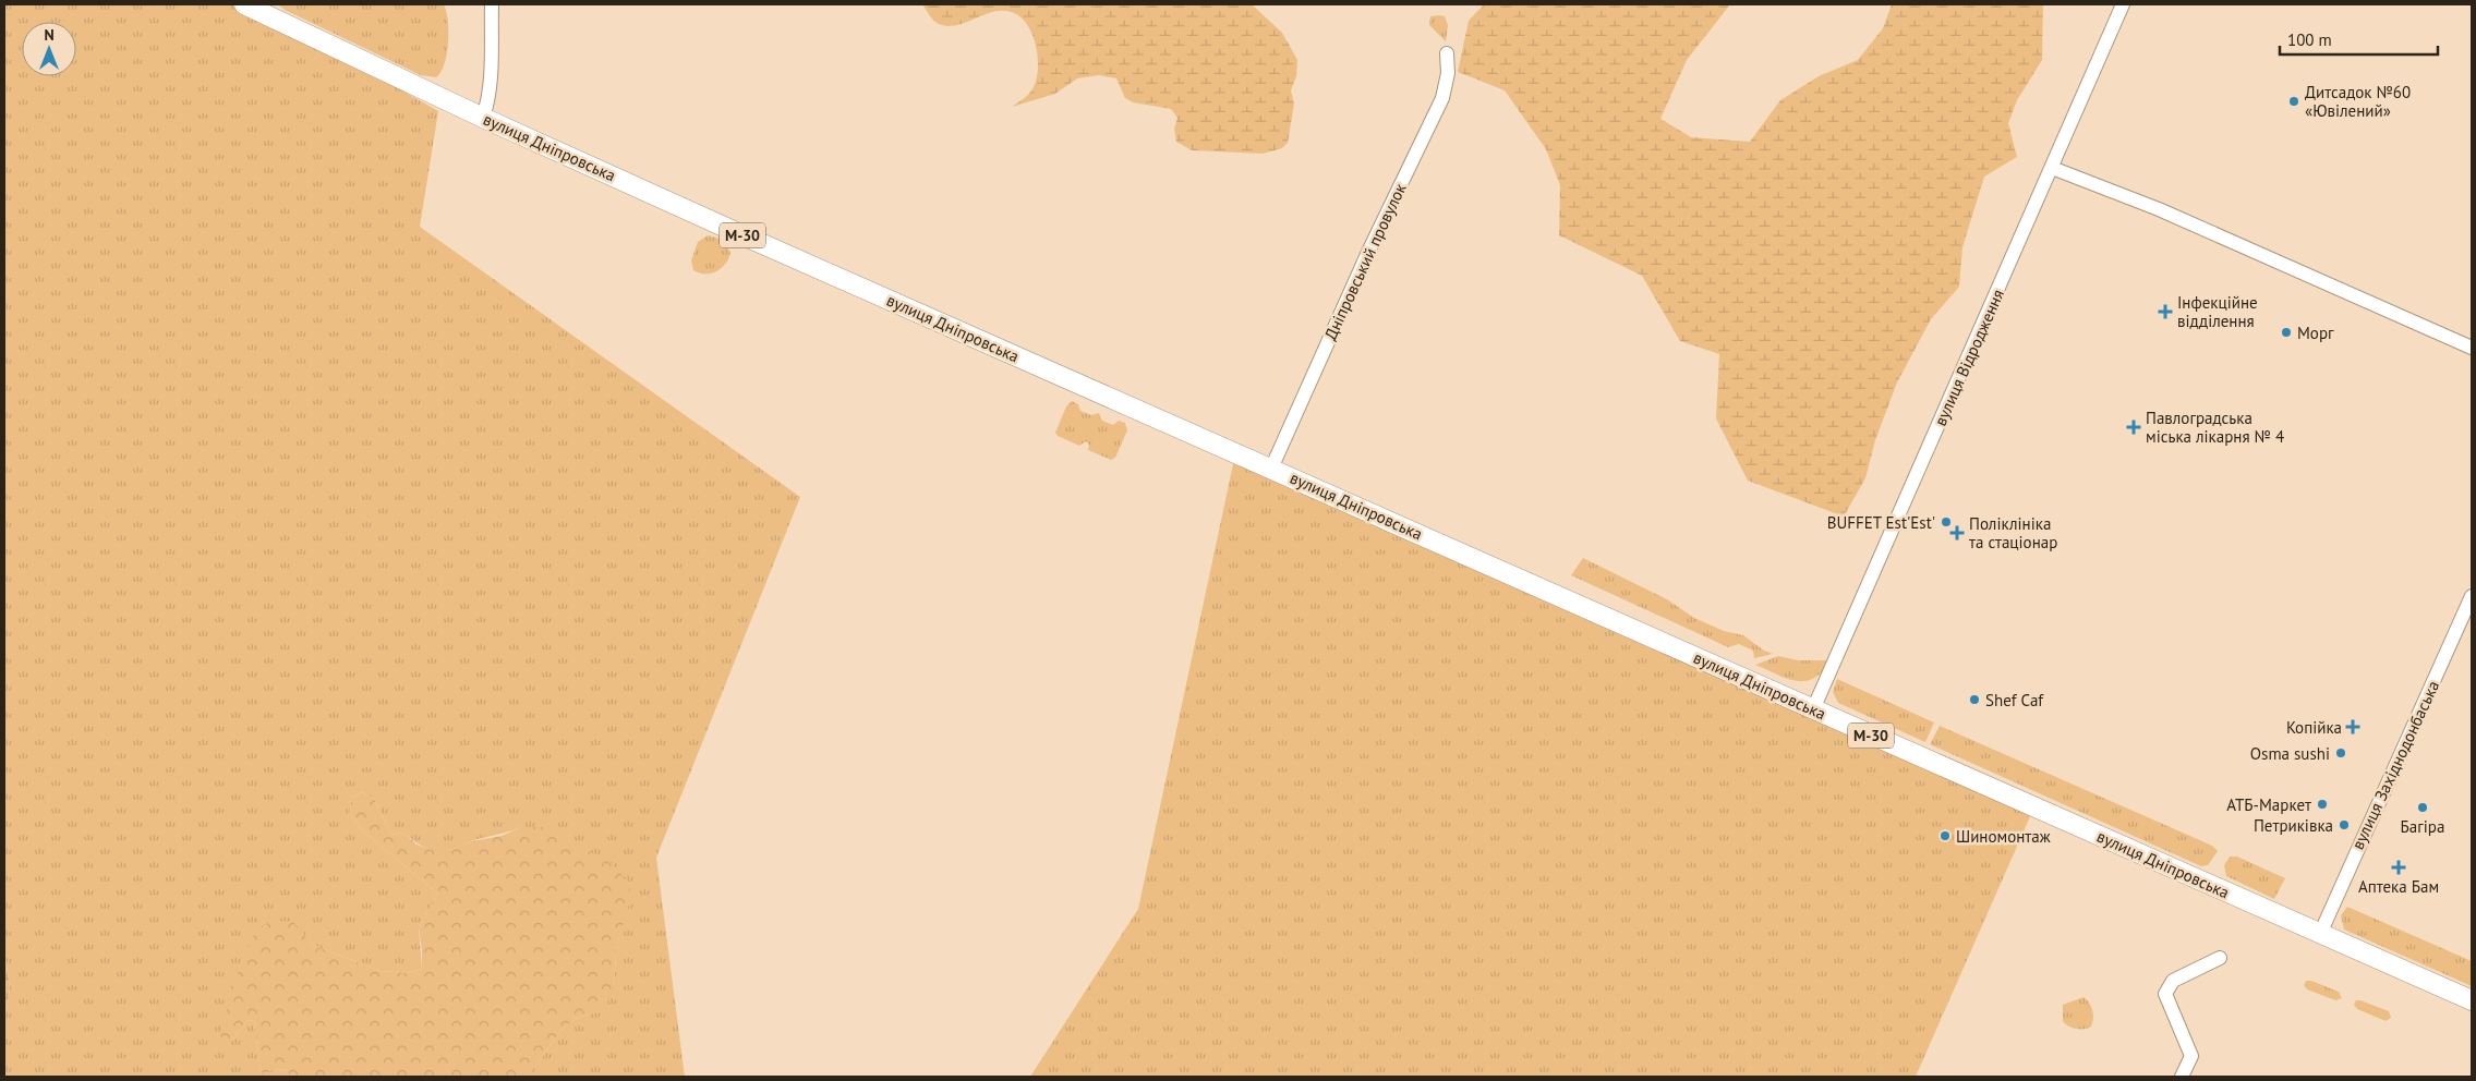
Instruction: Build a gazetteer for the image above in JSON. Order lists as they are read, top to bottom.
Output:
{
  "streets": {
    "highway": ["вулиця Дніпровська", "М-30"],
    "street": ["Дніпровський провулок", "вулиця Відродження", "вулиця Західнодонбаська"]
  },
  "crossings": [
    ["вулиця Дніпровська", "Дніпровський провулок"],
    ["вулиця Дніпровська", "вулиця Відродження"],
    ["вулиця Дніпровська", "вулиця Західнодонбаська"]
  ],
  "places": {
    "other": [
      "Дитсадок №60 «Ювілений»",
      "Морг",
      "BUFFET Est'Est'",
      "Shef Caf",
      "Osma sushi",
      "АТБ-Маркет",
      "Багiра",
      "Петриківка",
      "Шиномонтаж"
    ],
    "health": [
      "Інфекційне відділення",
      "Павлоградська міська лікарня № 4",
      "Поліклініка та стаціонар",
      "Копiйка",
      "Аптека Бам"
    ]
  },
  "scale_bar": "100 m",
  "north": "top"
}
